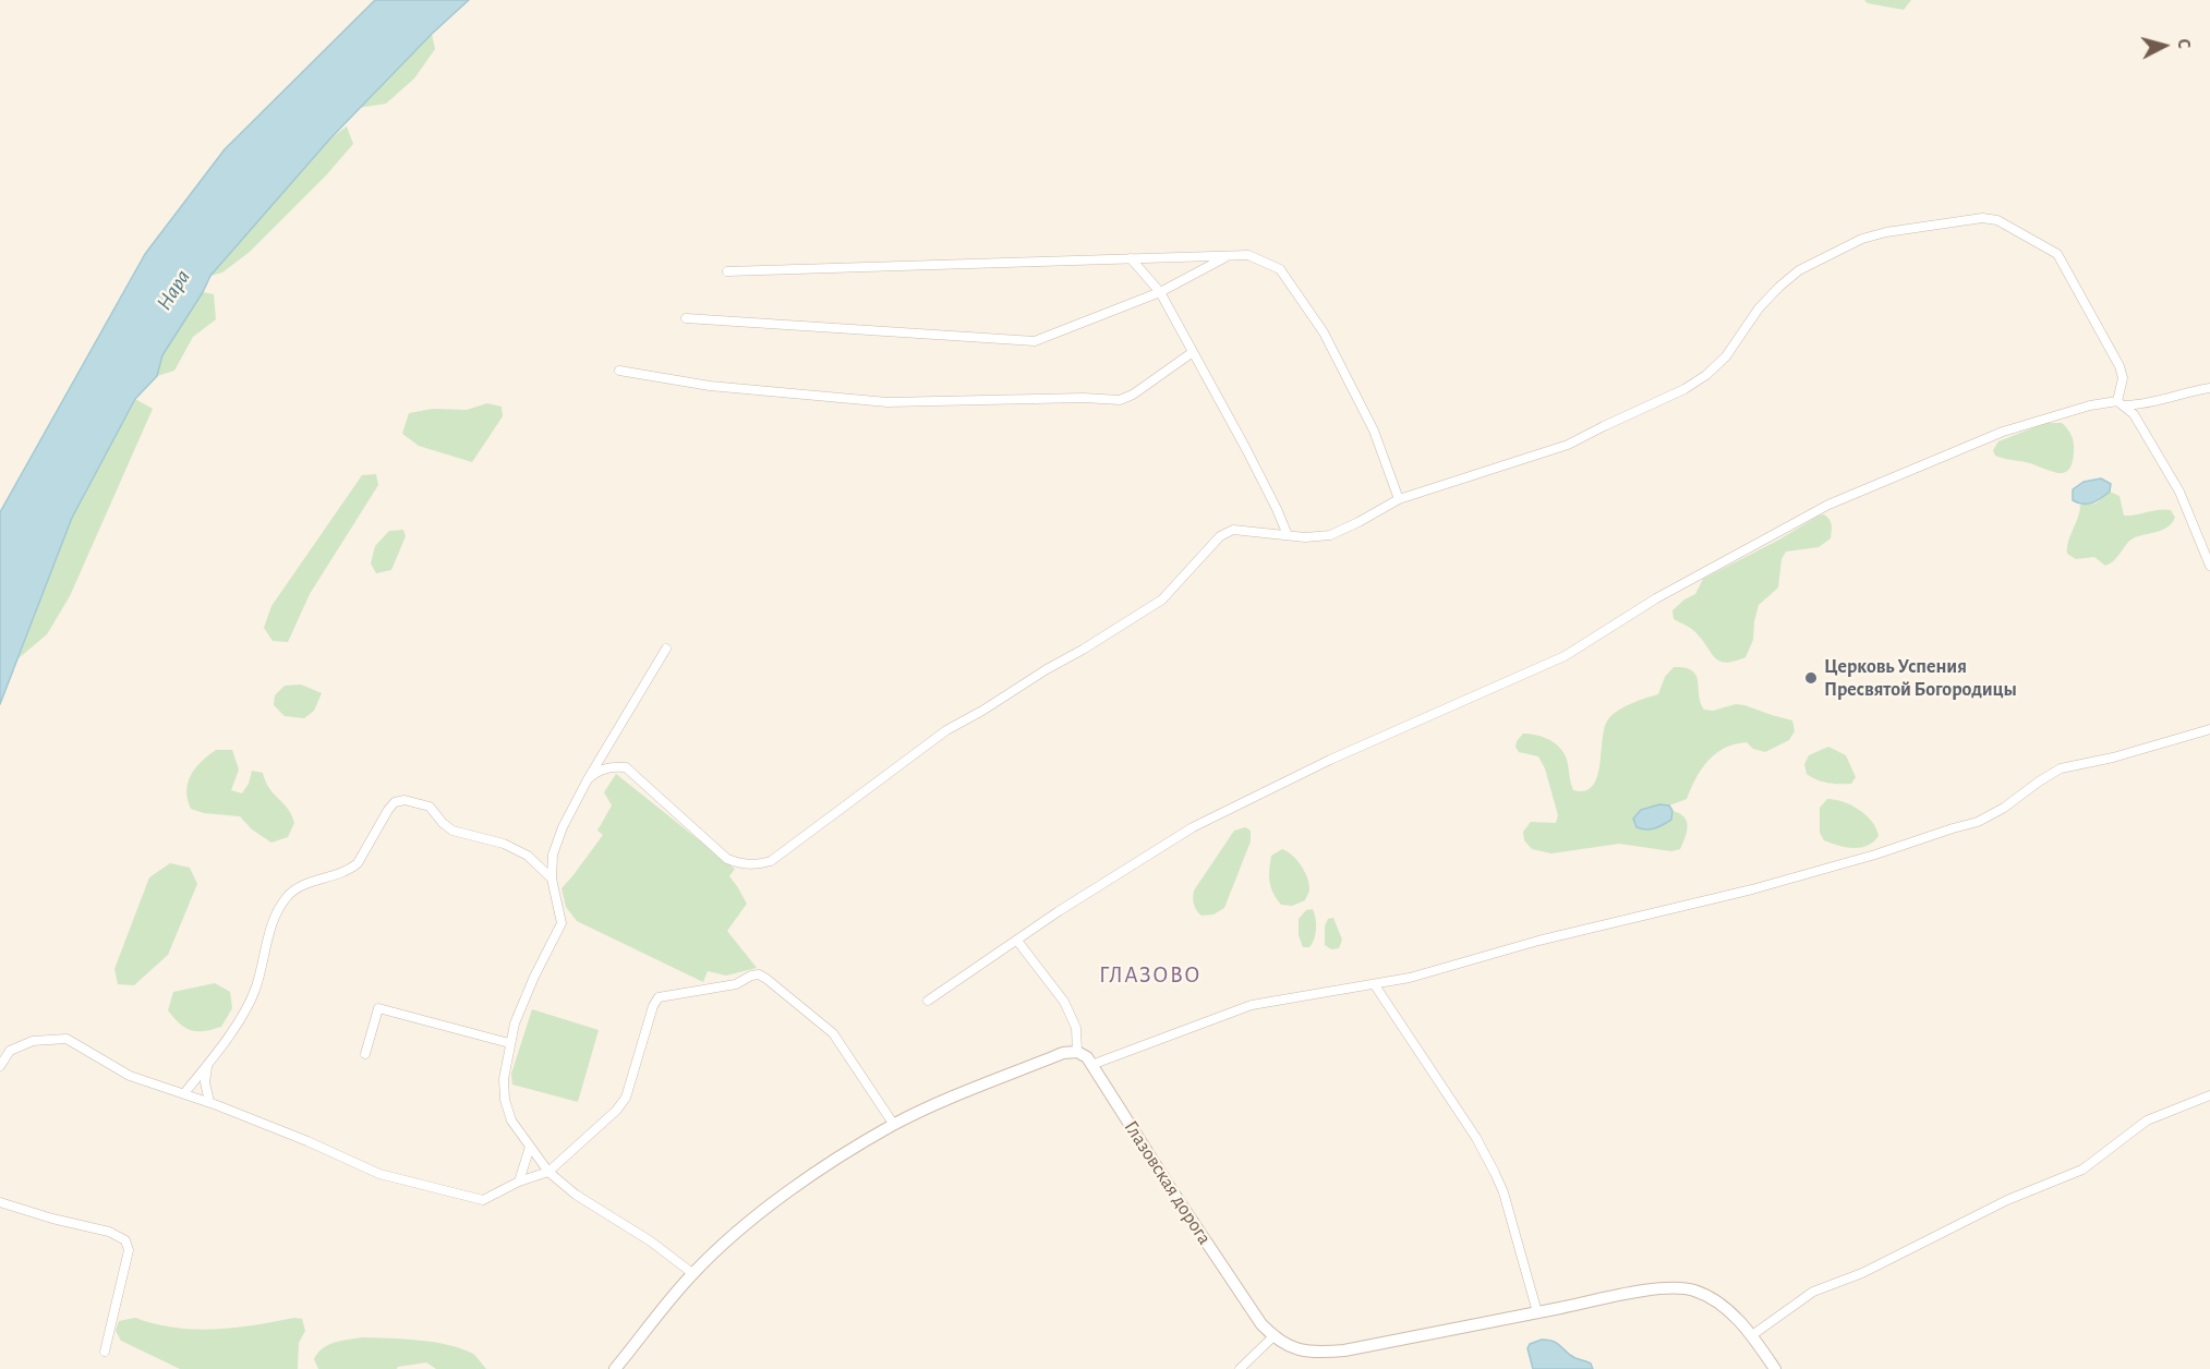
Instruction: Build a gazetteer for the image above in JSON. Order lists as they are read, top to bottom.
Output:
{
  "streets": {
    "street": ["Глазовская дорога"]
  },
  "districts": ["ГЛАЗОВО"],
  "water": ["Нара"],
  "places": ["Церковь Успения Пресвятой Богородицы"],
  "north": "right"
}
